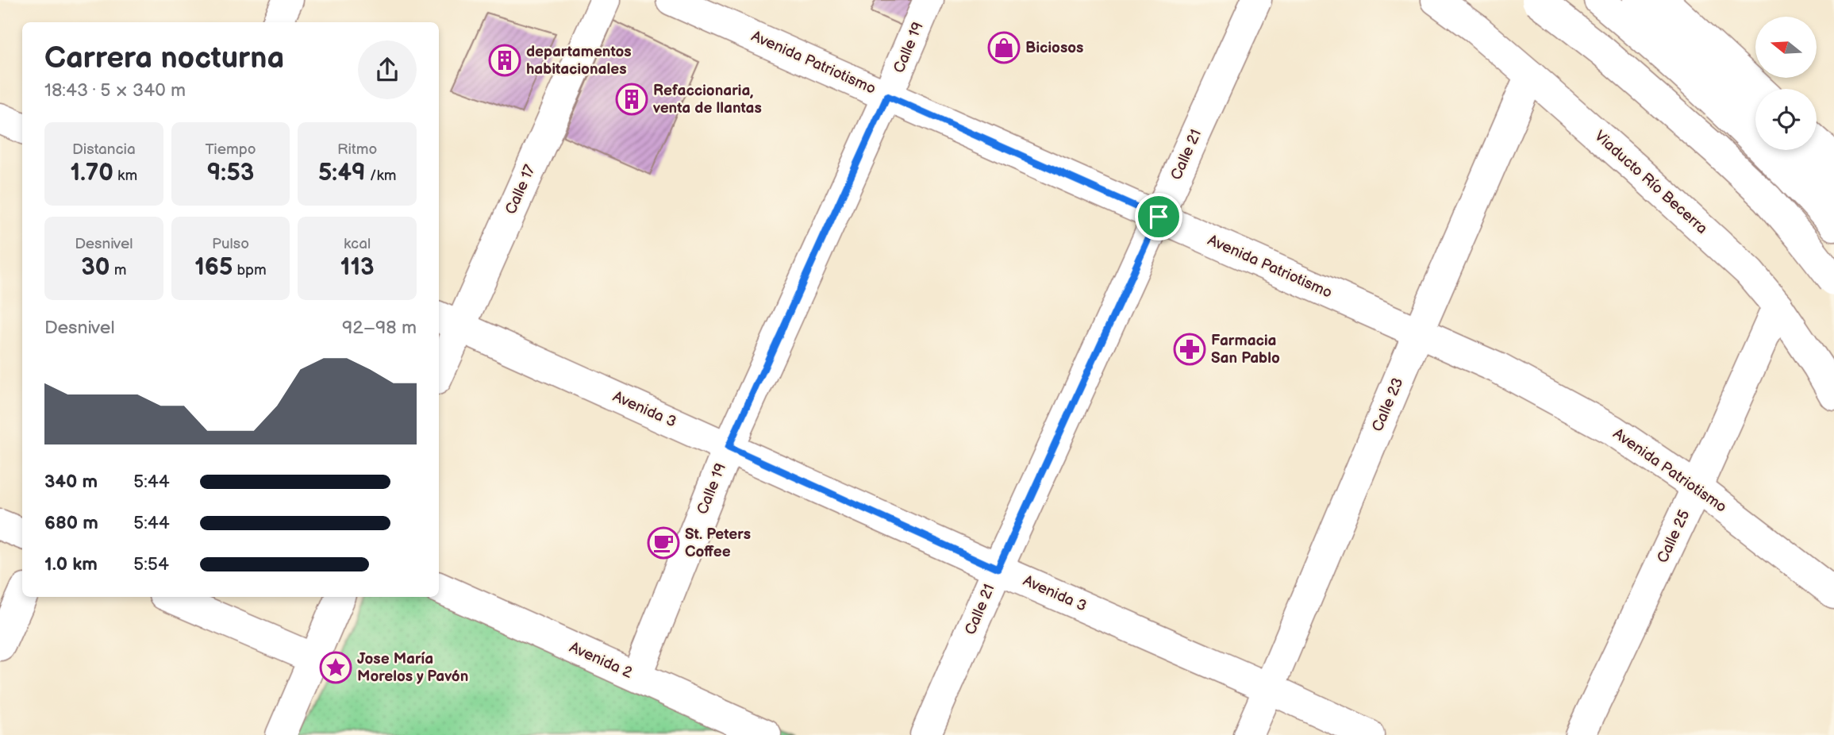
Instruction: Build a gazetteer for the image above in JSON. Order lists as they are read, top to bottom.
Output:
{
  "streets": {
    "main road": [
      "Calle 19",
      "Avenida Patriotismo",
      "Calle 21",
      "Viaducto Río Becerra",
      "Calle 17",
      "Calle 23",
      "Avenida 3",
      "Calle 25",
      "Avenida 2"
    ]
  },
  "crossings": [
    ["Calle 19", "Avenida Patriotismo"],
    ["Calle 19", "Avenida 3"],
    ["Calle 19", "Avenida 2"],
    ["Avenida Patriotismo", "Calle 21"],
    ["Avenida Patriotismo", "Calle 23"],
    ["Avenida Patriotismo", "Calle 25"],
    ["Calle 21", "Avenida 3"],
    ["Viaducto Río Becerra", "Calle 23"],
    ["Viaducto Río Becerra", "Calle 25"],
    ["Calle 17", "Avenida 3"],
    ["Calle 23", "Avenida 3"]
  ],
  "places": {
    "shop": ["Biciosos"],
    "building": ["departamentos habitacionales", "Refaccionaria, venta de llantas"],
    "pharmacy": ["Farmacia San Pablo"],
    "cafe": ["St. Peters Coffee"],
    "place": ["Jose María Morelos y Pavón"]
  },
  "north": "left",
  "page": {
    "heading": ["Carrera nocturna", "18:43 · 5 × 340 m"],
    "stats": [
      ["Distancia", "1.70 km"],
      ["Tiempo", "9:53"],
      ["Ritmo", "5:49 /km"],
      ["Desnivel", "30 m"],
      ["Pulso", "165 bpm"],
      ["kcal", "113"]
    ],
    "chart": ["Desnivel", "92–98 m"],
    "list": [
      {
        "name": "340 m",
        "note": "5:44"
      },
      {
        "name": "680 m",
        "note": "5:44"
      },
      {
        "name": "1.0 km",
        "note": "5:54"
      }
    ]
  }
}
